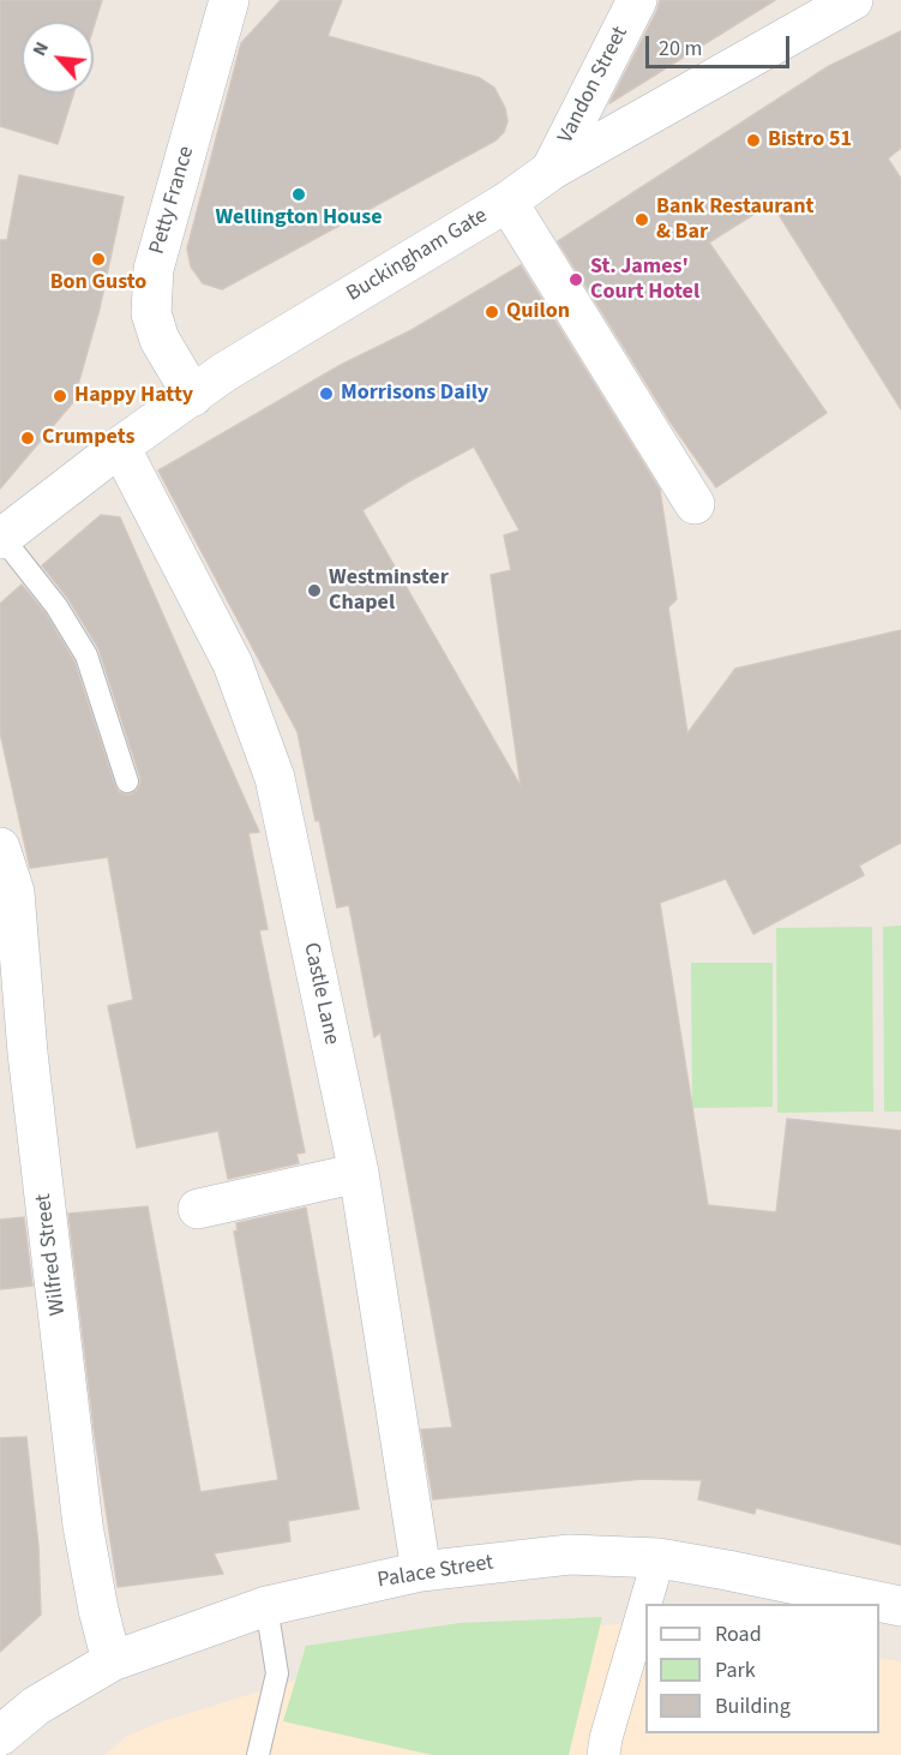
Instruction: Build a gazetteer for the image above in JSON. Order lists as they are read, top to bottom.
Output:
{
  "streets": {
    "street": [
      "Vandon Street",
      "Petty France",
      "Buckingham Gate",
      "Castle Lane",
      "Wilfred Street",
      "Palace Street"
    ]
  },
  "crossings": [
    ["Vandon Street", "Buckingham Gate"],
    ["Petty France", "Buckingham Gate"],
    ["Buckingham Gate", "Castle Lane"],
    ["Castle Lane", "Palace Street"],
    ["Wilfred Street", "Palace Street"]
  ],
  "places": [
    "Bistro 51",
    "Wellington House",
    "Bank Restaurant & Bar",
    "Bon Gusto",
    "St. James' Court Hotel",
    "Quilon",
    "Morrisons Daily",
    "Happy Hatty",
    "Crumpets",
    "Westminster Chapel"
  ],
  "legend": ["Road", "Park", "Building"],
  "scale_bar": "20 m",
  "north": "top left"
}
